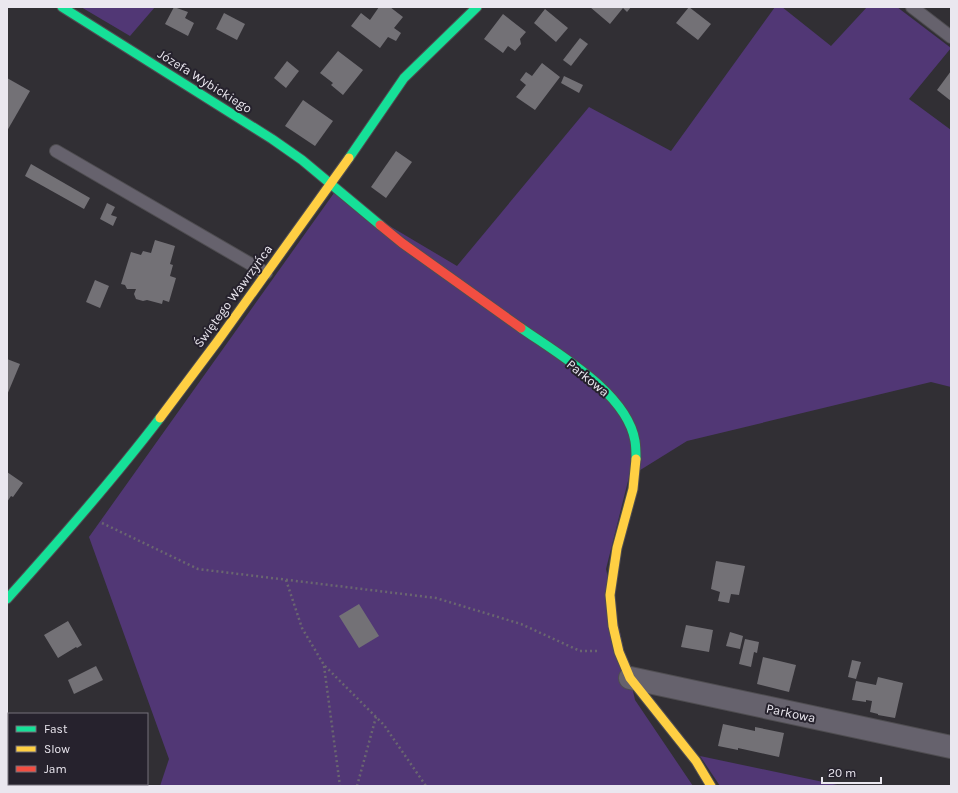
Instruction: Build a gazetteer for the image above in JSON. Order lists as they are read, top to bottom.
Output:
{
  "streets": {
    "street": ["Józefa Wybickiego", "Świętego Wawrzyńca", "Parkowa"]
  },
  "crossings": [
    ["Józefa Wybickiego", "Świętego Wawrzyńca"],
    ["Józefa Wybickiego", "Parkowa"],
    ["Świętego Wawrzyńca", "Parkowa"]
  ],
  "legend": ["Fast", "Slow", "Jam"],
  "scale_bar": "20 m"
}
